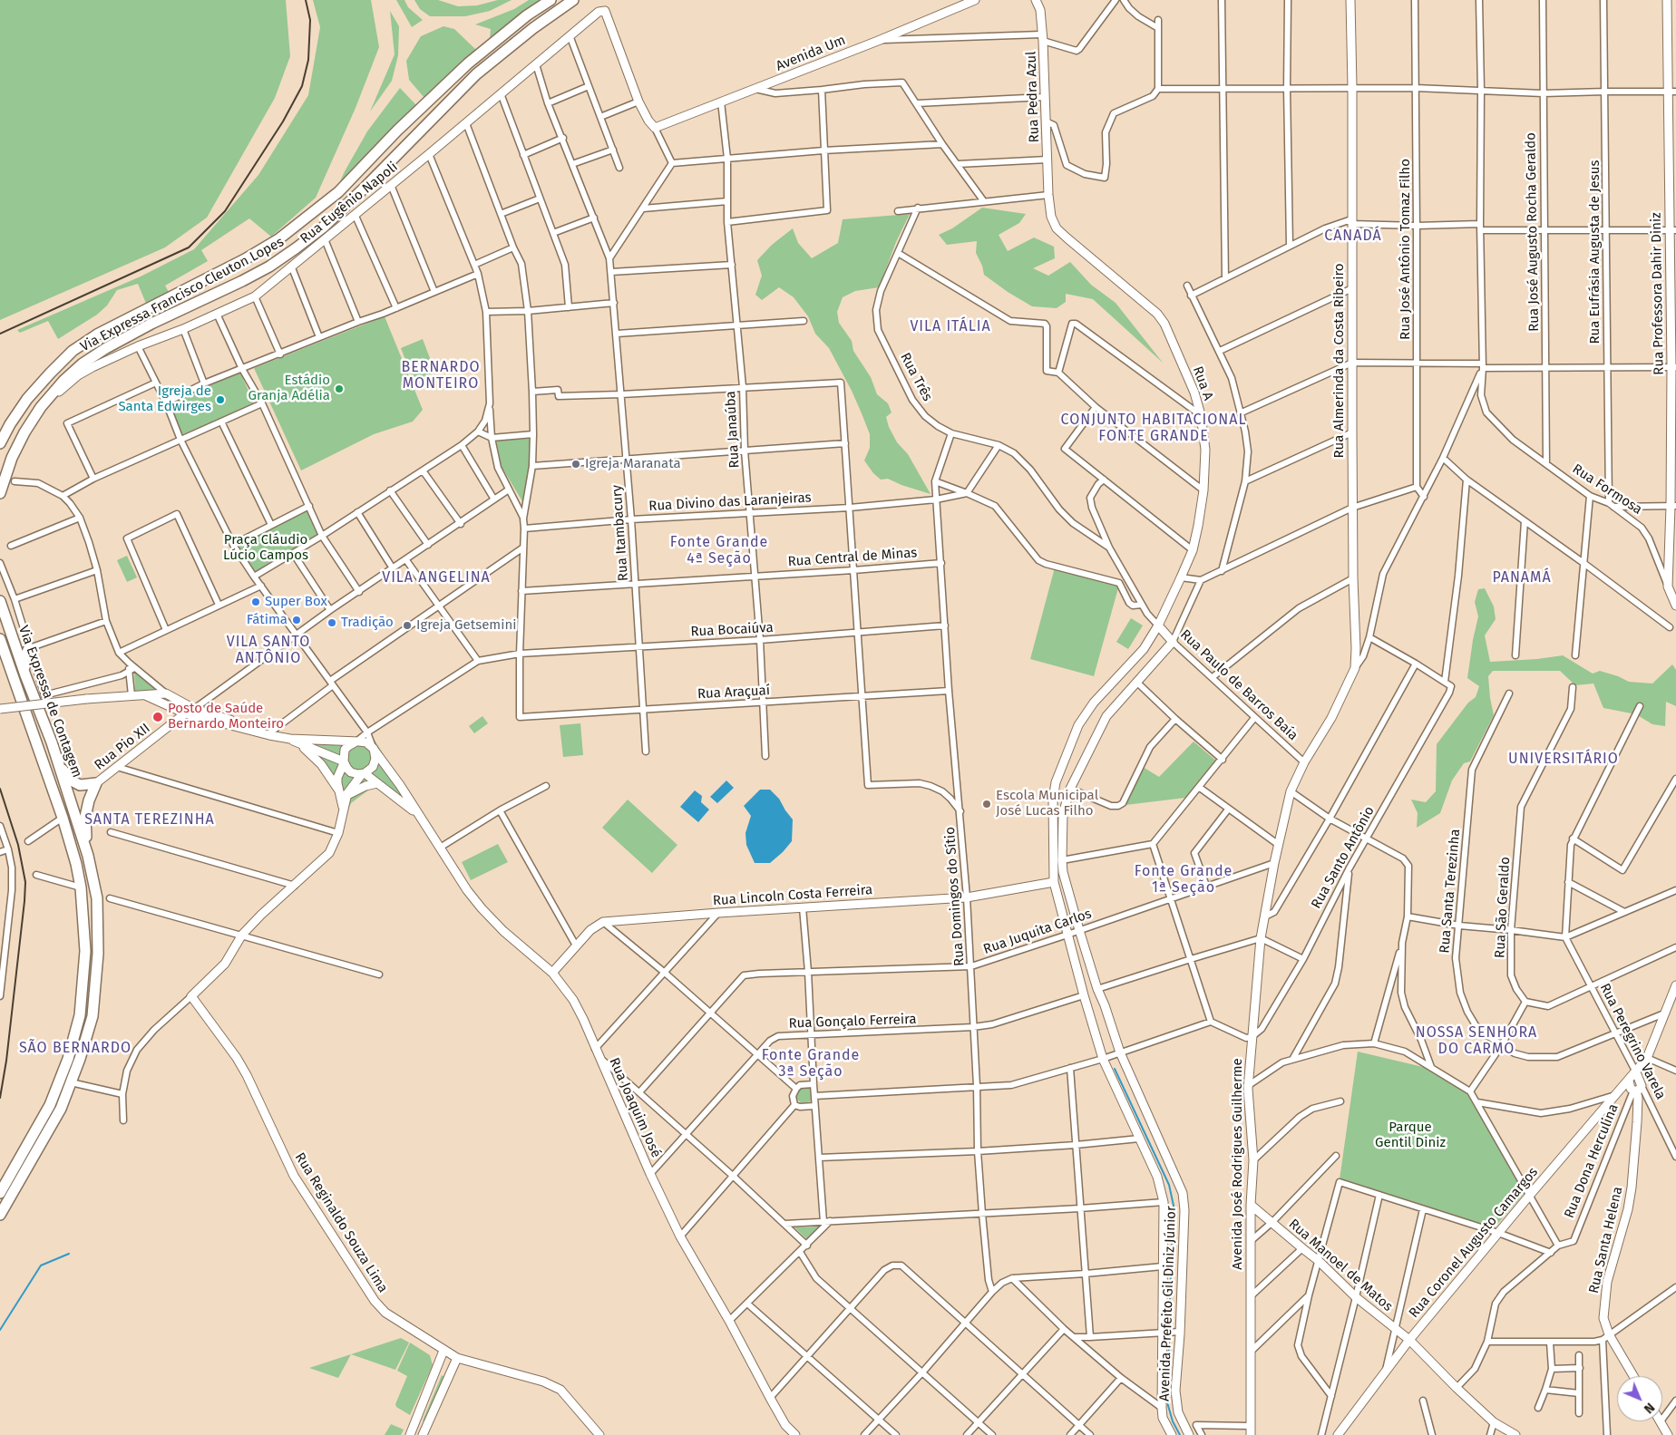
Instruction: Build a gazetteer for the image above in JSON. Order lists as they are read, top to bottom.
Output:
{
  "streets": {
    "highway": ["Via Expressa Francisco Cleuton Lopes", "Via Expressa de Contagem"],
    "street": [
      "Avenida Um",
      "Rua Pedra Azul",
      "Rua Eugênio Napoli",
      "Rua José Augusto Rocha Geraldo",
      "Rua José Antônio Tomaz Filho",
      "Rua Eufrásia Augusta de Jesus",
      "Rua Professora Dahir Diniz",
      "Rua Almerinda da Costa Ribeiro",
      "Rua Três",
      "Rua A",
      "Rua Janaúba",
      "Rua Formosa",
      "Rua Divino das Laranjeiras",
      "Rua Itambacury",
      "Rua Central de Minas",
      "Rua Bocaiúva",
      "Rua Paulo de Barros Baía",
      "Rua Araçuaí",
      "Rua Pio XII",
      "Rua Santo Antônio",
      "Rua Santa Terezinha",
      "Rua Lincoln Costa Ferreira",
      "Rua Domingos do Sítio",
      "Rua São Geraldo",
      "Rua Juquita Carlos",
      "Rua Gonçalo Ferreira",
      "Rua Peregrino Varela",
      "Rua Joaquim José",
      "Rua Dona Herculina",
      "Avenida José Rodrigues Guilherme",
      "Rua Reginaldo Souza Lima",
      "Rua Santa Helena",
      "Rua Coronel Augusto Camargos",
      "Rua Manoel de Matos",
      "Avenida Prefeito Gil Diniz Júnior"
    ]
  },
  "crossings": [
    ["Avenida Um", "Rua Janaúba"],
    ["Rua Pedra Azul", "Rua A"],
    ["Rua Eugênio Napoli", "Via Expressa Francisco Cleuton Lopes"],
    ["Rua Eugênio Napoli", "Rua Itambacury"],
    ["Rua José Augusto Rocha Geraldo", "Rua Formosa"],
    ["Rua Eufrásia Augusta de Jesus", "Rua Formosa"],
    ["Rua Professora Dahir Diniz", "Rua Formosa"],
    ["Rua Almerinda da Costa Ribeiro", "Avenida José Rodrigues Guilherme"],
    ["Rua A", "Rua Paulo de Barros Baía"],
    ["Rua A", "Avenida Prefeito Gil Diniz Júnior"],
    ["Rua Janaúba", "Rua Divino das Laranjeiras"],
    ["Rua Janaúba", "Rua Central de Minas"],
    ["Rua Janaúba", "Rua Bocaiúva"],
    ["Rua Janaúba", "Rua Araçuaí"],
    ["Rua Divino das Laranjeiras", "Rua Itambacury"],
    ["Rua Divino das Laranjeiras", "Rua Domingos do Sítio"],
    ["Rua Itambacury", "Rua Central de Minas"],
    ["Rua Itambacury", "Rua Bocaiúva"],
    ["Rua Itambacury", "Rua Araçuaí"],
    ["Rua Central de Minas", "Rua Domingos do Sítio"],
    ["Rua Bocaiúva", "Rua Araçuaí"],
    ["Rua Bocaiúva", "Rua Domingos do Sítio"],
    ["Rua Paulo de Barros Baía", "Avenida José Rodrigues Guilherme"],
    ["Rua Paulo de Barros Baía", "Avenida Prefeito Gil Diniz Júnior"],
    ["Rua Araçuaí", "Rua Domingos do Sítio"],
    ["Rua Santo Antônio", "Avenida José Rodrigues Guilherme"],
    ["Rua Santa Terezinha", "Rua Peregrino Varela"],
    ["Rua Lincoln Costa Ferreira", "Rua Domingos do Sítio"],
    ["Rua Lincoln Costa Ferreira", "Avenida Prefeito Gil Diniz Júnior"],
    ["Rua Domingos do Sítio", "Rua Juquita Carlos"],
    ["Rua Domingos do Sítio", "Rua Gonçalo Ferreira"],
    ["Rua Juquita Carlos", "Avenida José Rodrigues Guilherme"],
    ["Rua Juquita Carlos", "Avenida Prefeito Gil Diniz Júnior"],
    ["Rua Gonçalo Ferreira", "Rua Joaquim José"],
    ["Rua Gonçalo Ferreira", "Avenida Prefeito Gil Diniz Júnior"],
    ["Rua Peregrino Varela", "Rua Dona Herculina"],
    ["Rua Peregrino Varela", "Rua Santa Helena"],
    ["Rua Peregrino Varela", "Rua Coronel Augusto Camargos"],
    ["Rua Dona Herculina", "Rua Santa Helena"],
    ["Rua Dona Herculina", "Rua Coronel Augusto Camargos"],
    ["Avenida José Rodrigues Guilherme", "Rua Manoel de Matos"],
    ["Rua Santa Helena", "Rua Coronel Augusto Camargos"],
    ["Rua Coronel Augusto Camargos", "Rua Manoel de Matos"]
  ],
  "districts": [
    "CANADÁ",
    "VILA ITÁLIA",
    "BERNARDO MONTEIRO",
    "CONJUNTO HABITACIONAL FONTE GRANDE",
    "Fonte Grande 4ª Seção",
    "VILA ANGELINA",
    "PANAMÁ",
    "VILA SANTO ANTÔNIO",
    "UNIVERSITÁRIO",
    "SANTA TEREZINHA",
    "Fonte Grande 1ª Seção",
    "NOSSA SENHORA DO CARMO",
    "SÃO BERNARDO",
    "Fonte Grande 3ª Seção"
  ],
  "parks": ["Praça Cláudio Lúcio Campos", "Parque Gentil Diniz"],
  "places": [
    "Estádio Granja Adélia",
    "Igreja de Santa Edwirges",
    "Igreja Maranata",
    "Super Box",
    "Fátima",
    "Tradição",
    "Igreja Getsemini",
    "Posto de Saúde Bernardo Monteiro",
    "Escola Municipal José Lucas Filho"
  ],
  "north": "bottom right"
}
